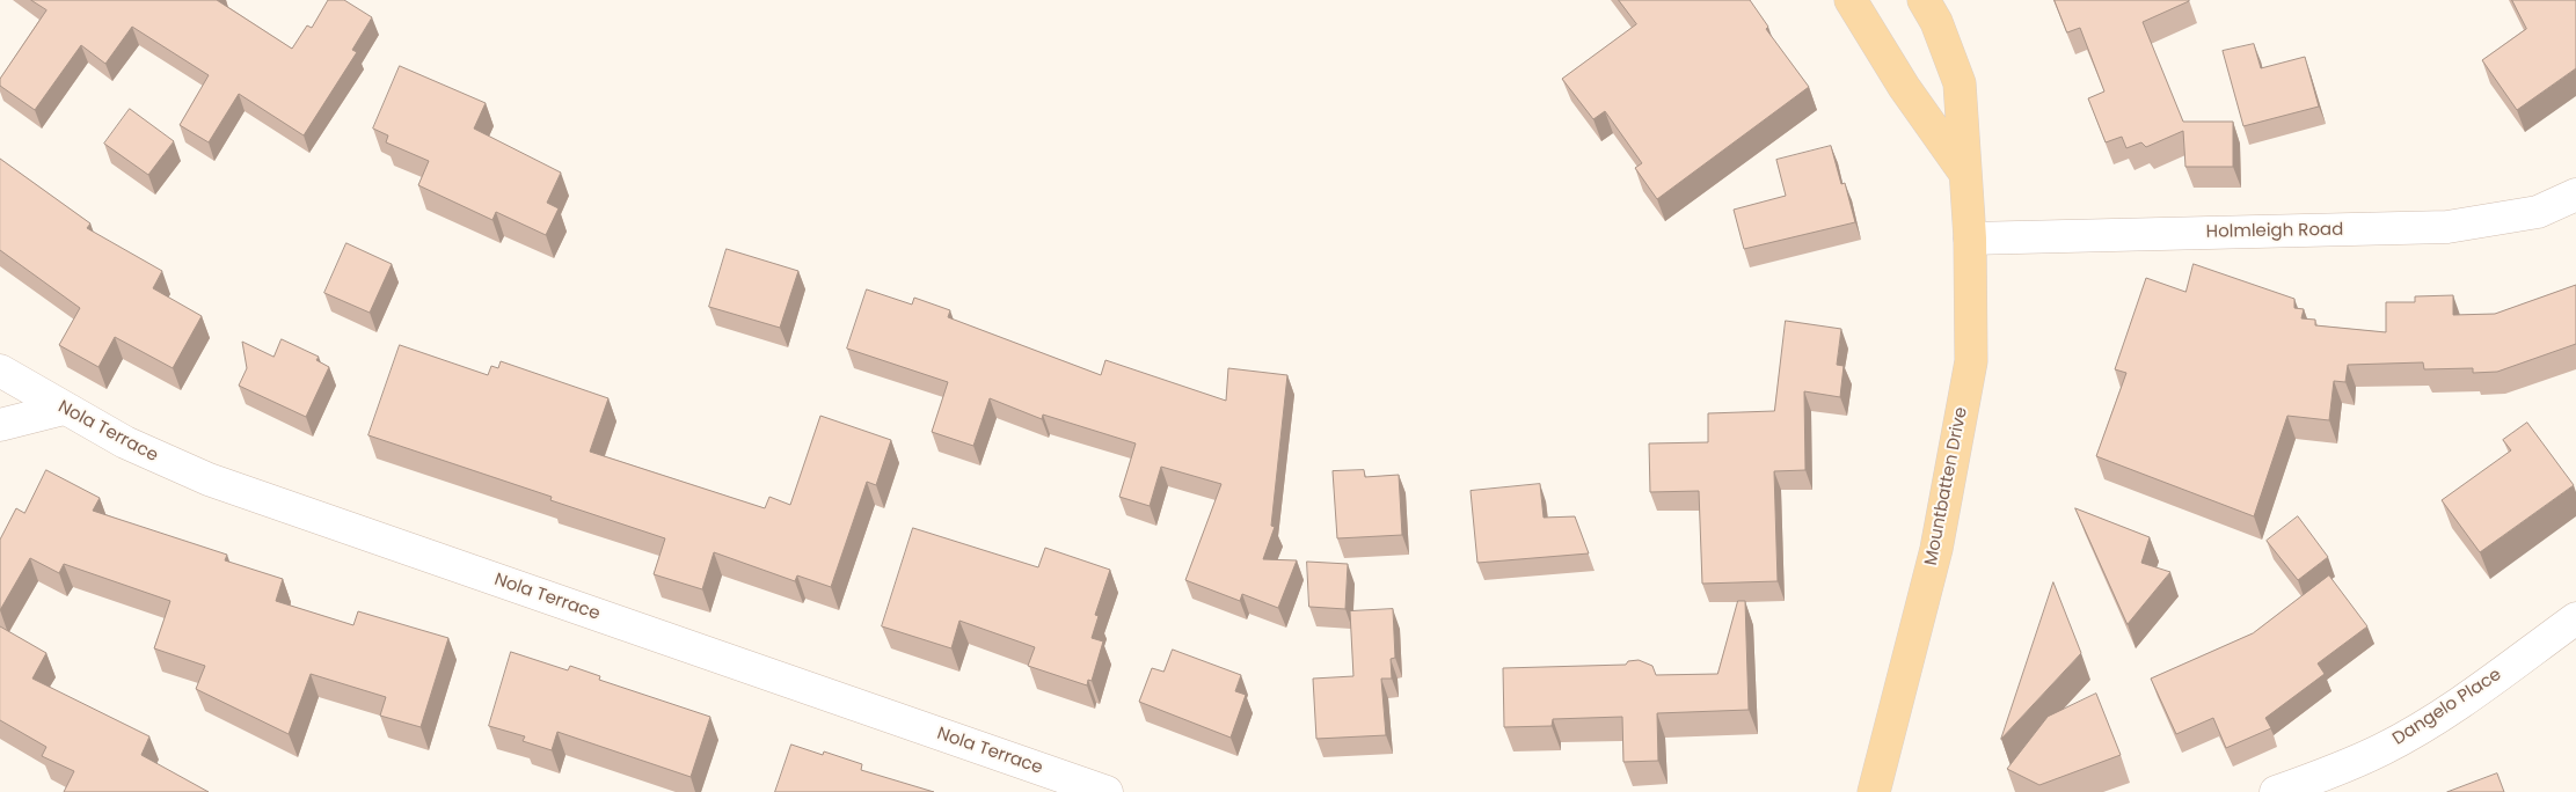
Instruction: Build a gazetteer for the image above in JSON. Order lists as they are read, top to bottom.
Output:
{
  "streets": {
    "main road": ["Mountbatten Drive"],
    "street": ["Holmleigh Road", "Nola Terrace", "Dangelo Place"]
  },
  "crossings": [
    ["Holmleigh Road", "Mountbatten Drive"]
  ]
}
